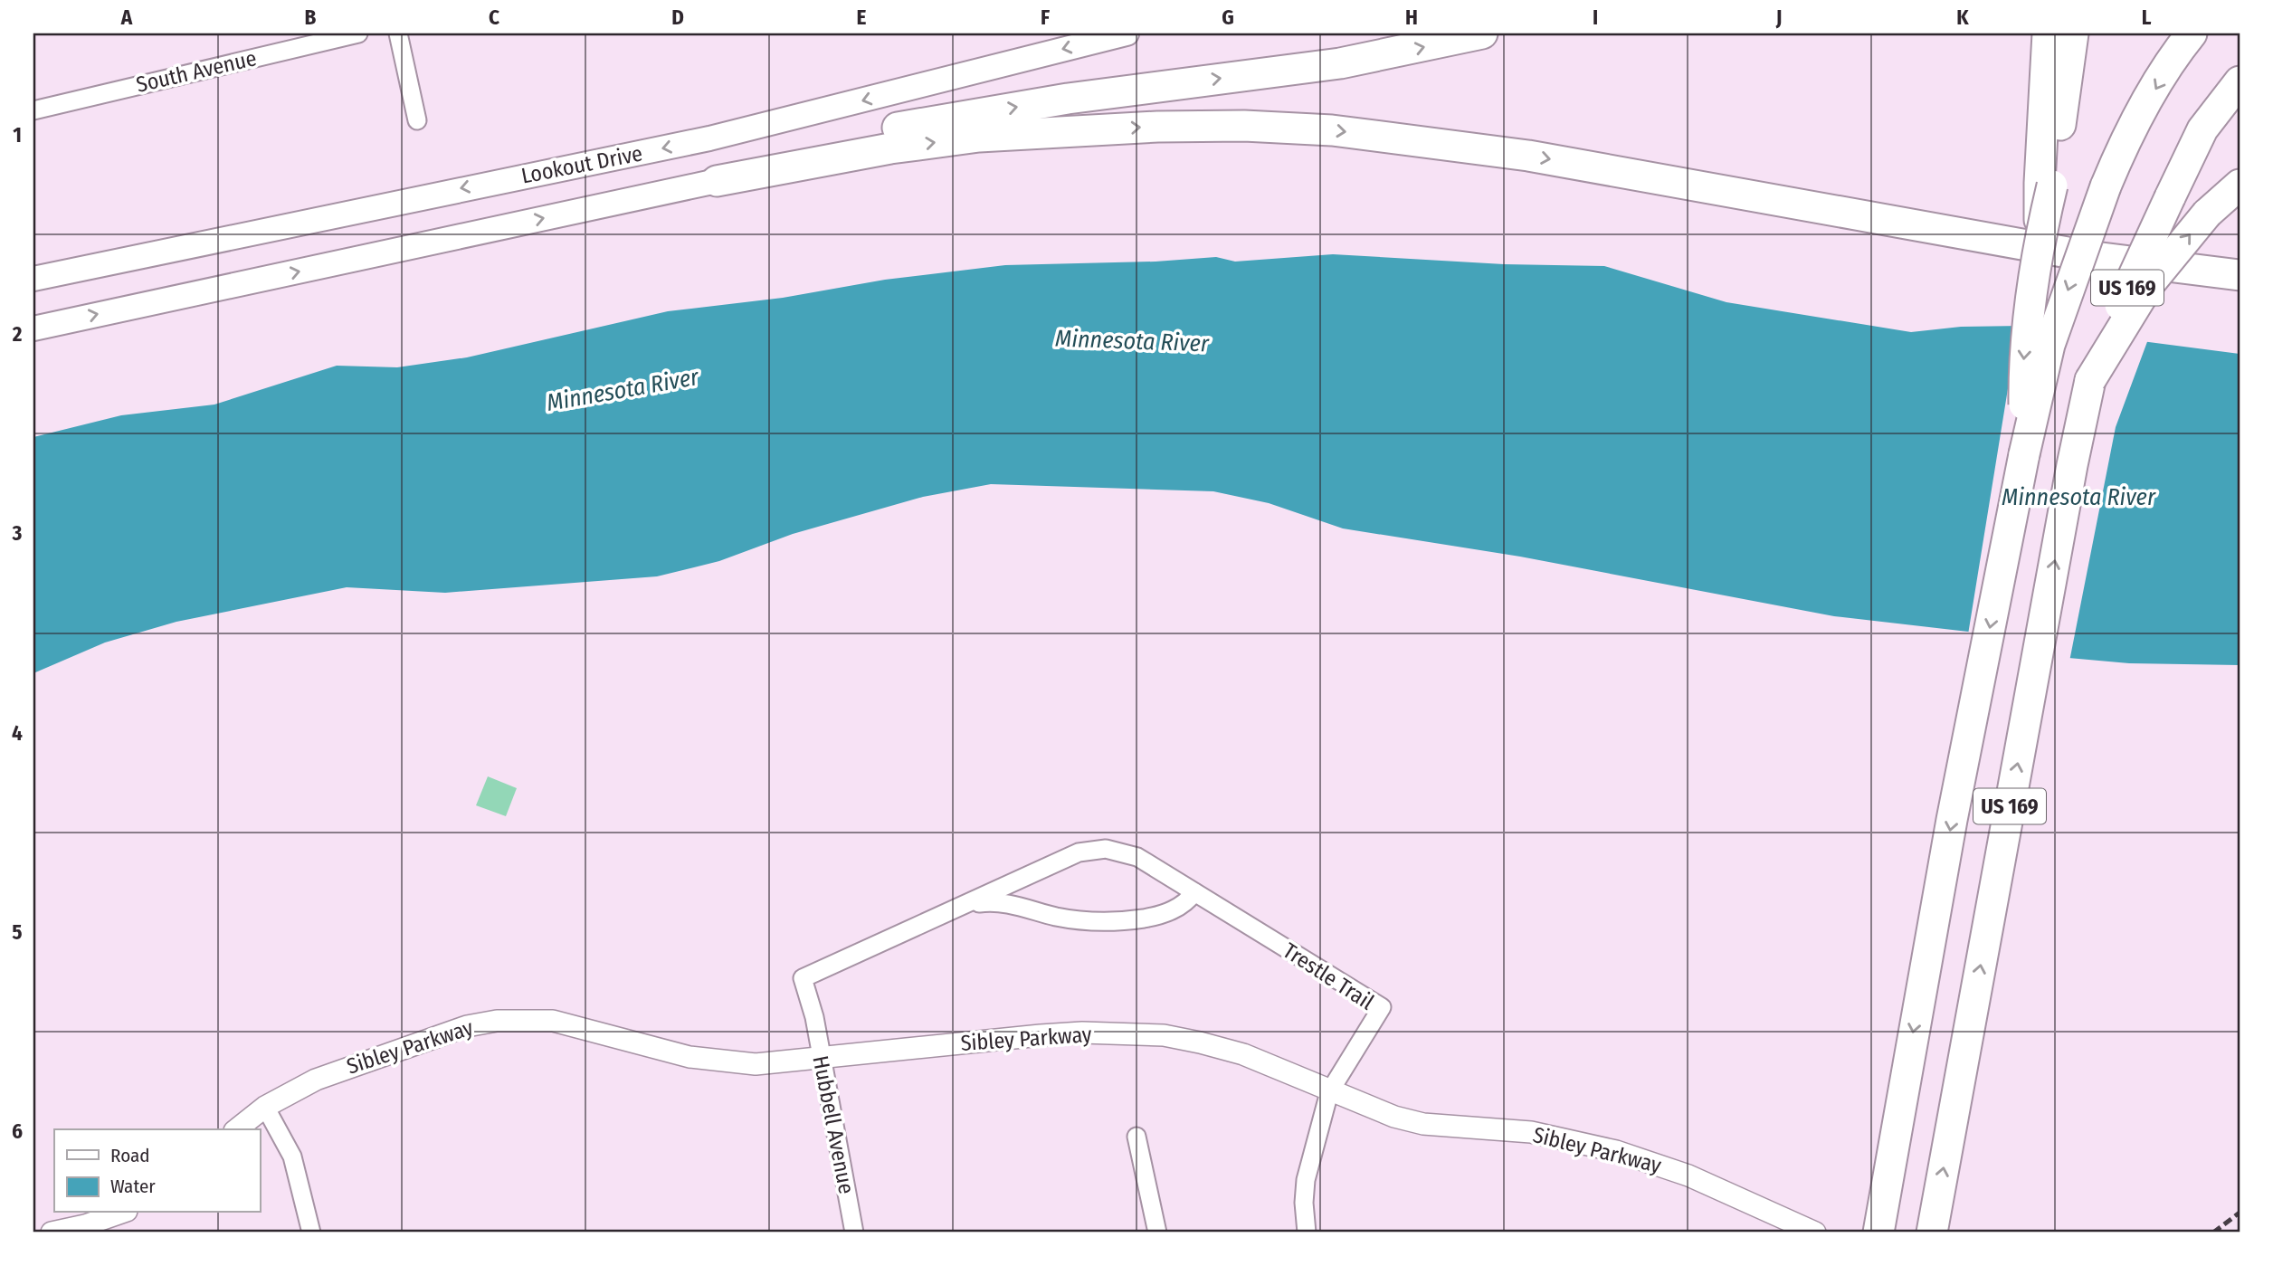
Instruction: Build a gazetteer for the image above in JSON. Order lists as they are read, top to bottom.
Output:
{
  "streets": {
    "highway": ["US 169"],
    "main road": ["Lookout Drive"],
    "street": [
      "South Avenue",
      "Trestle Trail",
      "Sibley Parkway",
      "Hubbell Avenue"
    ]
  },
  "crossings": [
    ["Trestle Trail", "Sibley Parkway"],
    ["Trestle Trail", "Hubbell Avenue"],
    ["Sibley Parkway", "Hubbell Avenue"]
  ],
  "water": ["Minnesota River"],
  "legend": ["Road", "Water"],
  "grid": {
    "columns": [
      "A",
      "B",
      "C",
      "D",
      "E",
      "F",
      "G",
      "H",
      "I",
      "J",
      "K",
      "L"
    ],
    "rows": [
      "1",
      "2",
      "3",
      "4",
      "5",
      "6"
    ]
  }
}
